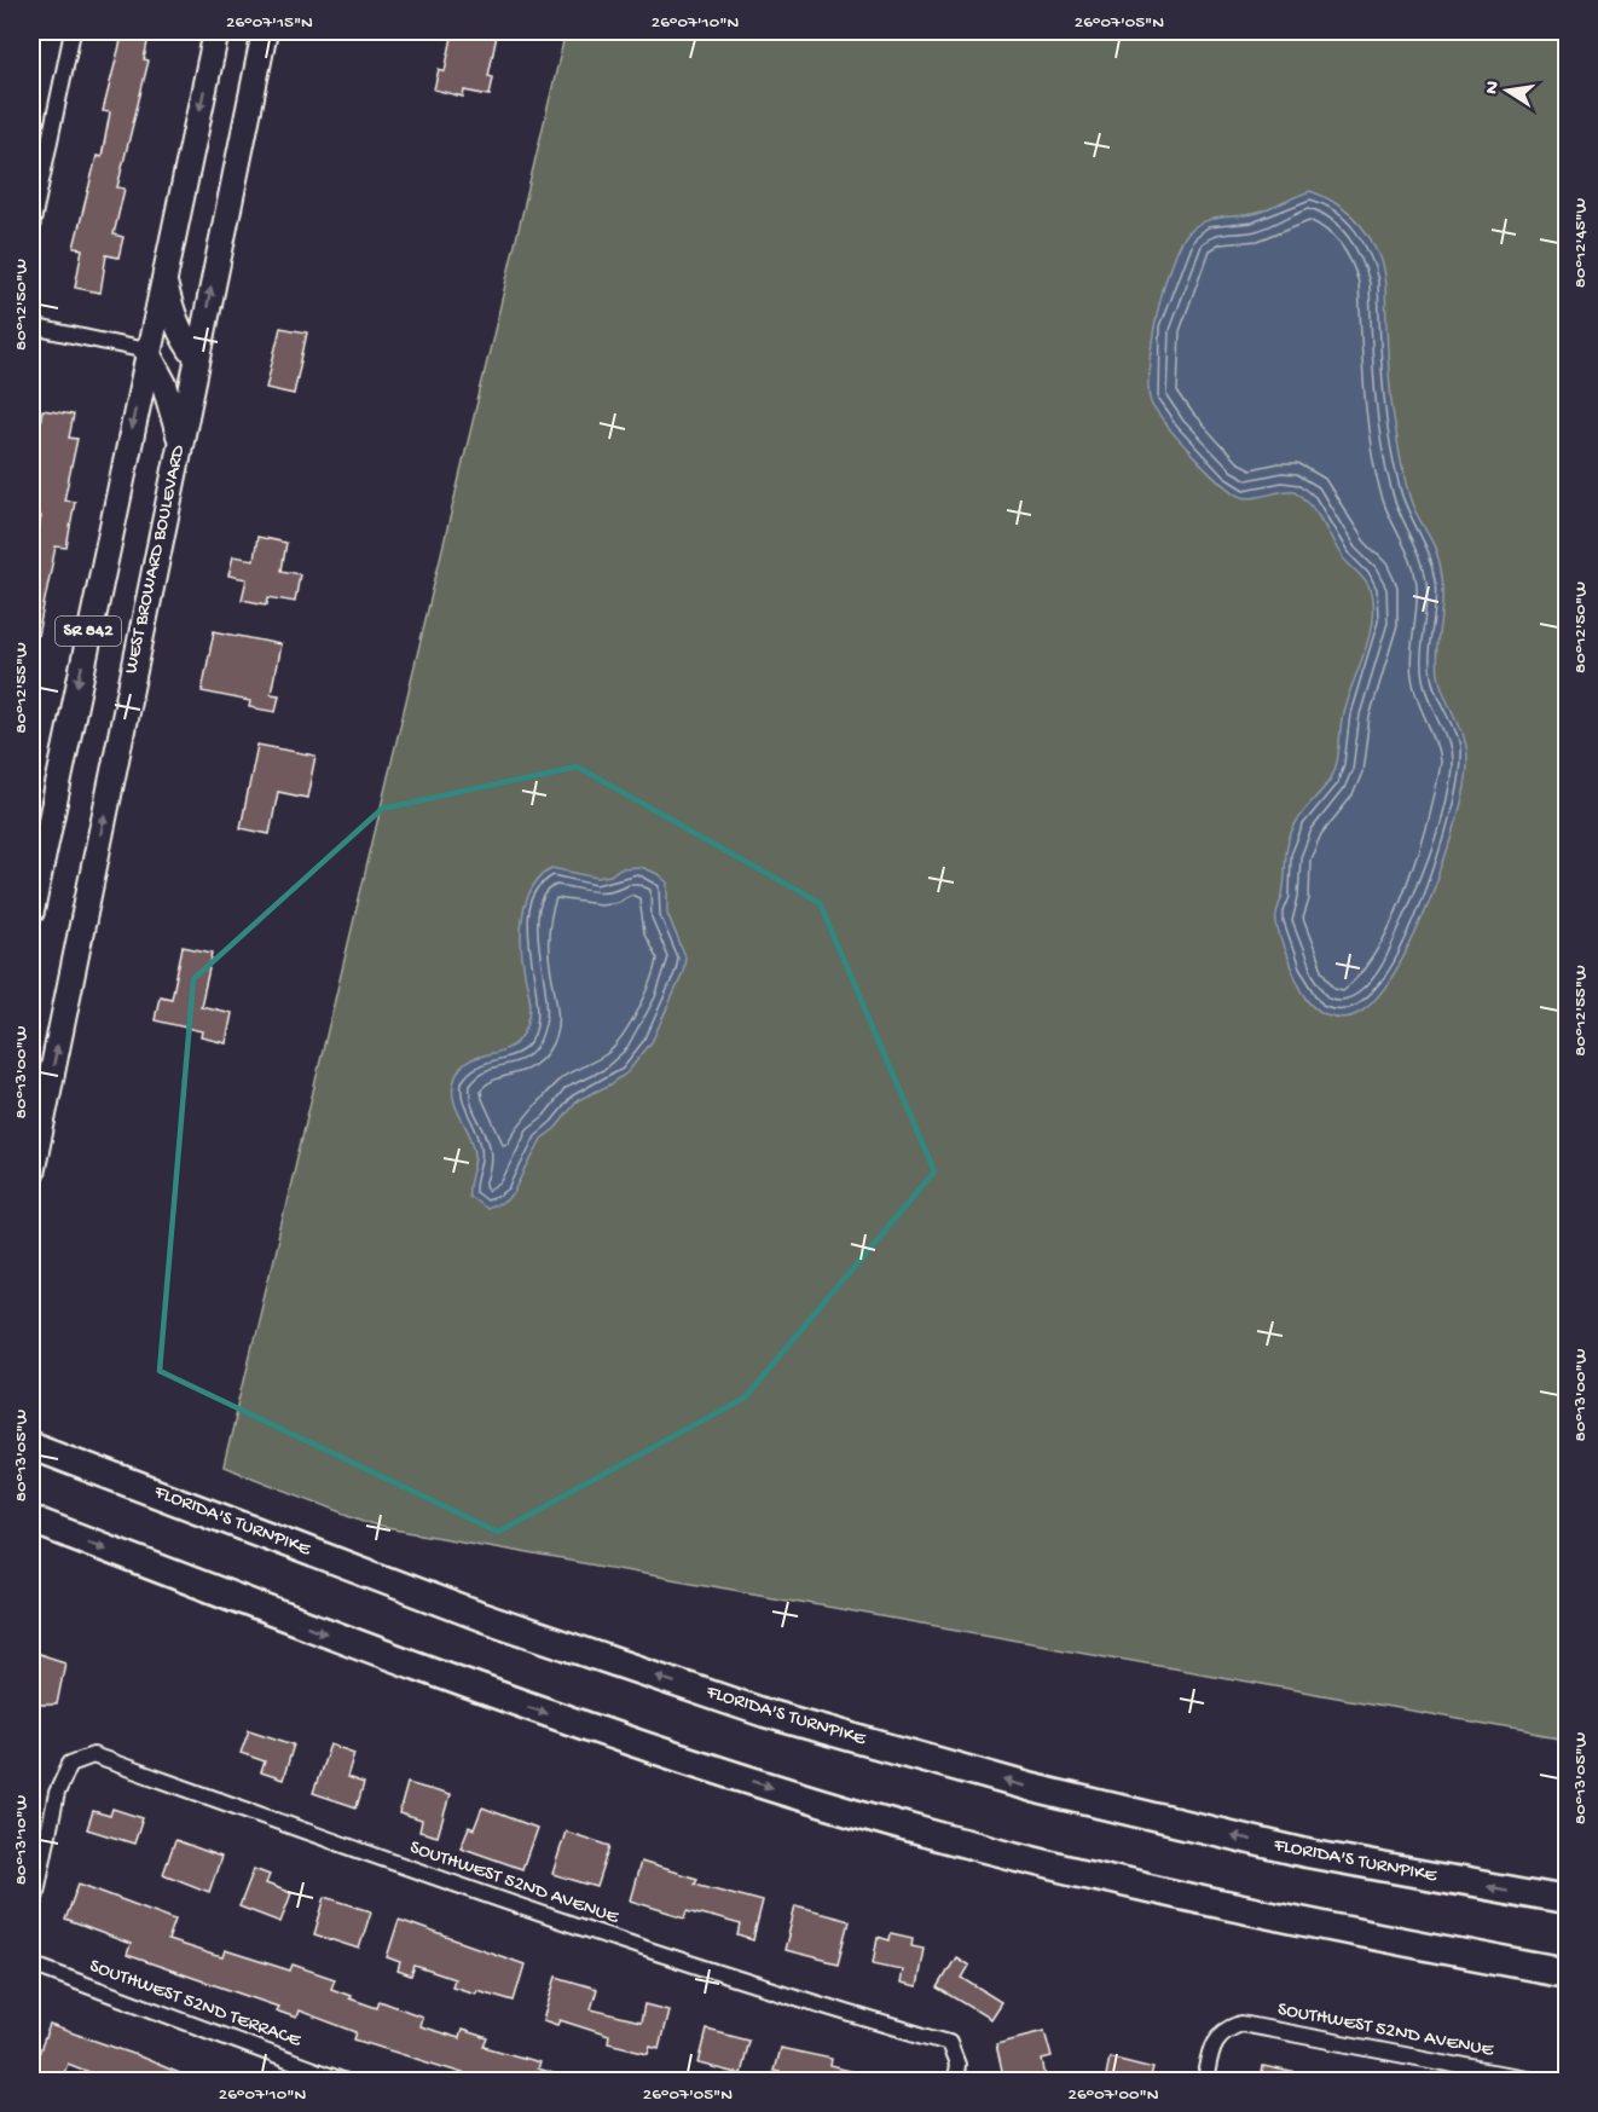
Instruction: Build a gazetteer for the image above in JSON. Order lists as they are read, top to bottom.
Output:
{
  "streets": {
    "highway": ["FLORIDA'S TURNPIKE"],
    "main road": ["WEST BROWARD BOULEVARD", "SR 842"],
    "street": ["SOUTHWEST 52ND AVENUE", "SOUTHWEST 52ND TERRACE"]
  },
  "north": "left",
  "coordinates": [
    "26°07'15\"N",
    "26°07'10\"N",
    "26°07'05\"N",
    "80°12'45\"W",
    "80°12'50\"W",
    "80°12'55\"W",
    "80°13'00\"W",
    "80°13'05\"W",
    "80°13'10\"W",
    "26°07'00\"N"
  ]
}
